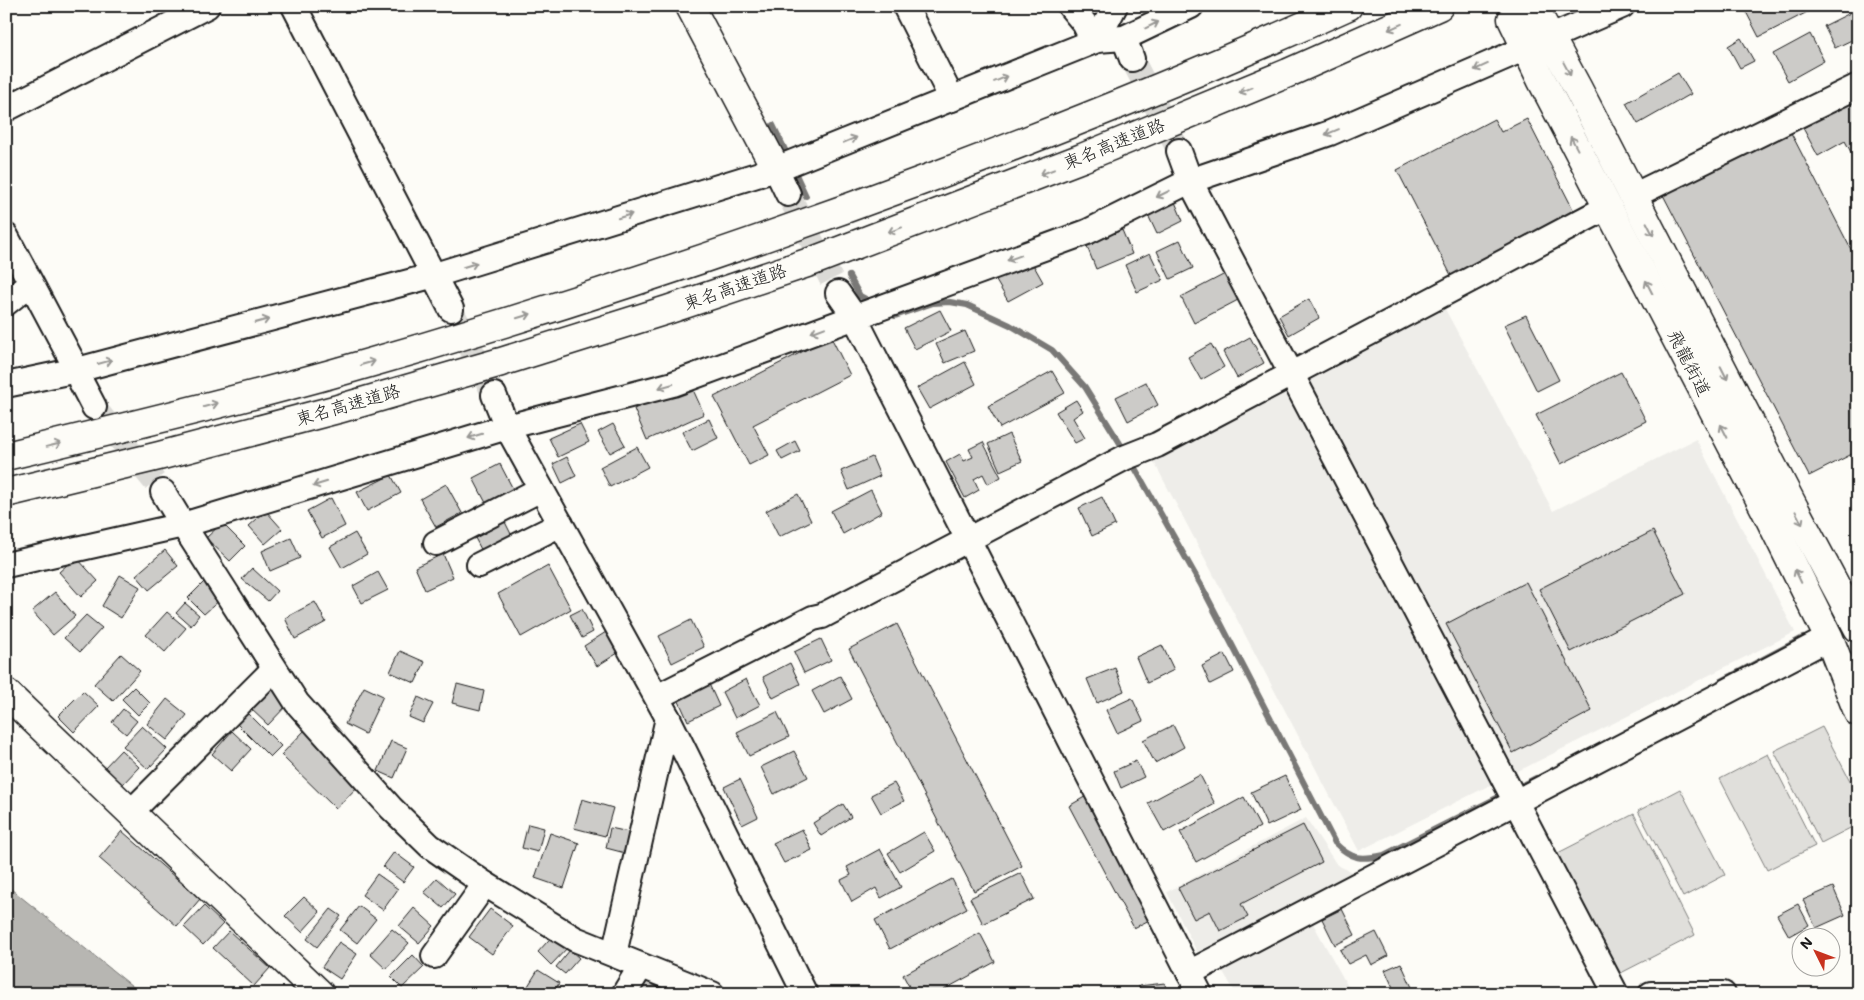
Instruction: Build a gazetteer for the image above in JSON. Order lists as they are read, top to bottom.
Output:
{
  "streets": {
    "main road": ["東名高速道路", "飛龍街道"]
  },
  "north": "top left"
}
